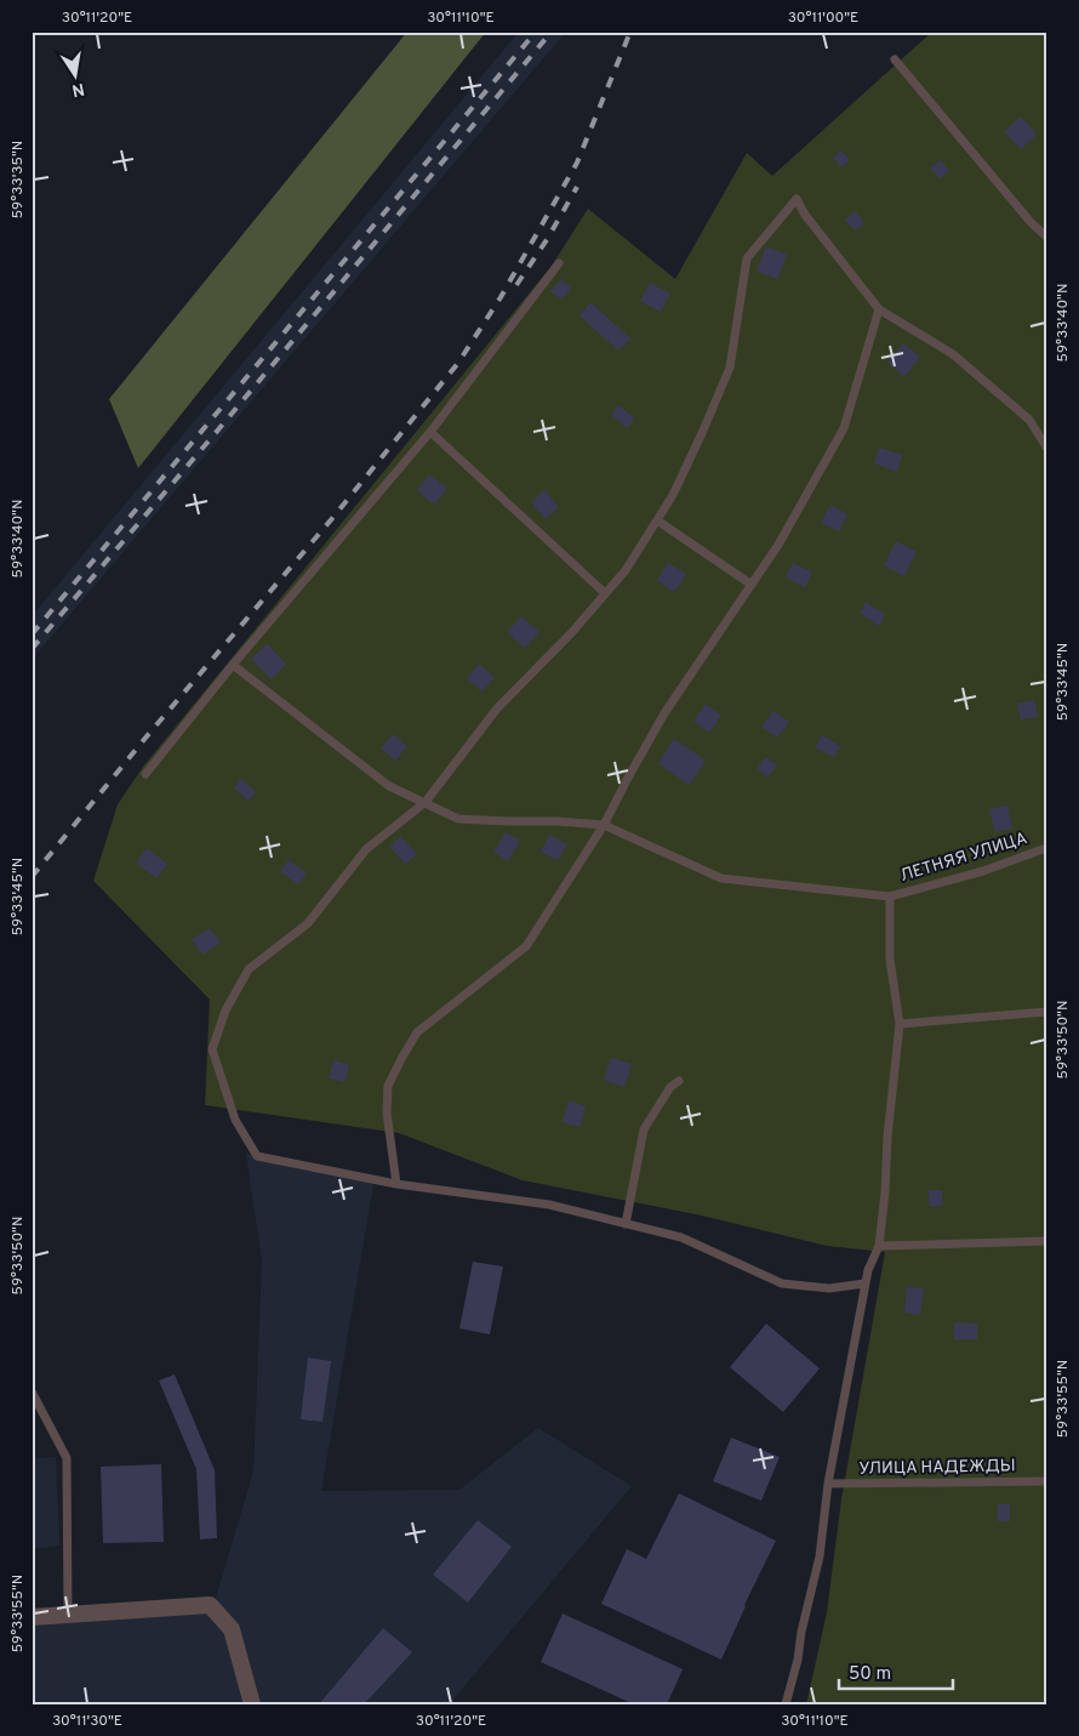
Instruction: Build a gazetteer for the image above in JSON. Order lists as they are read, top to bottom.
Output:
{
  "streets": {
    "lane": ["ЛЕТНЯЯ УЛИЦА", "УЛИЦА НАДЕЖДЫ"]
  },
  "scale_bar": "50 m",
  "north": "bottom",
  "coordinates": [
    "30°11'20\"E",
    "30°11'10\"E",
    "30°11'00\"E",
    "59°33'35\"N",
    "59°33'40\"N",
    "59°33'45\"N",
    "59°33'50\"N",
    "59°33'55\"N",
    "30°11'30\"E"
  ]
}
